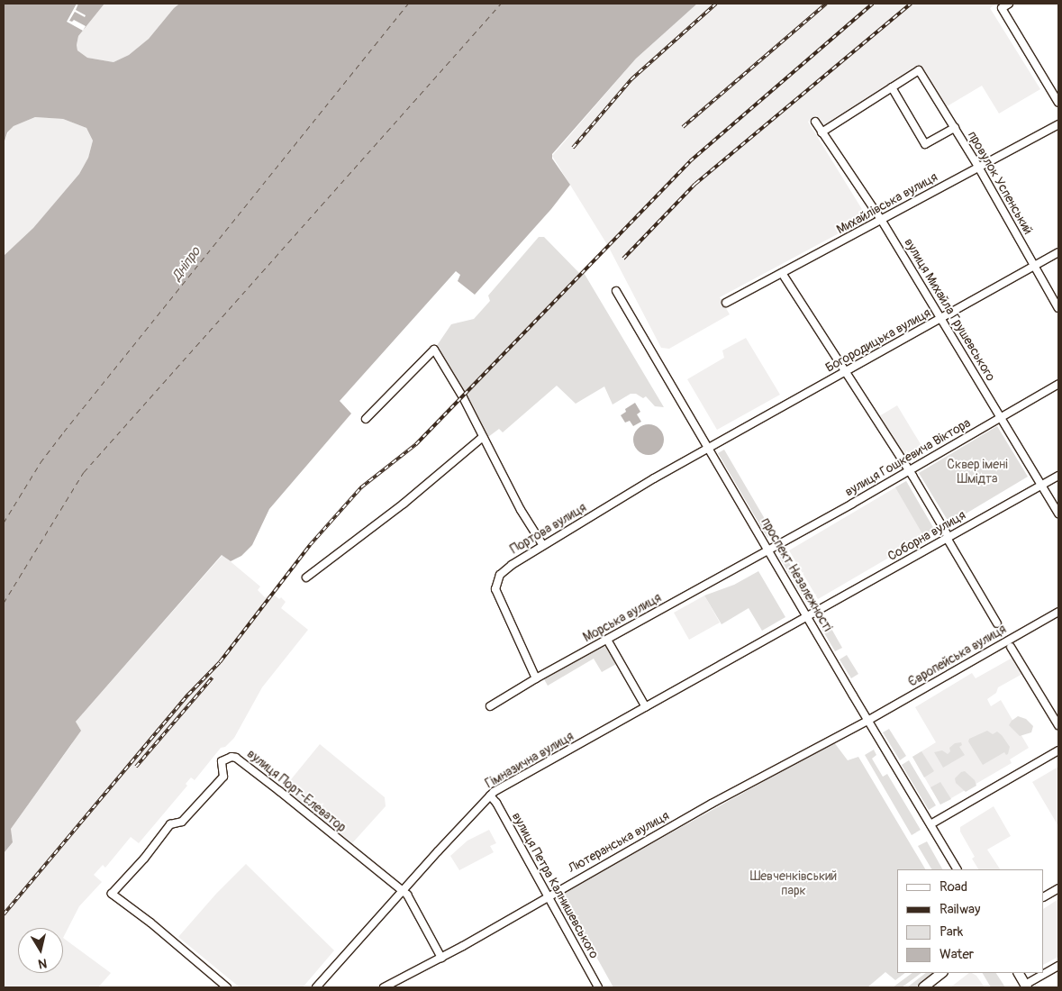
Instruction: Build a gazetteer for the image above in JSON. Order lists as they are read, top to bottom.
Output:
{
  "streets": {
    "street": [
      "провулок Успенський",
      "Михайлівська вулиця",
      "вулиця Михайла Грушевського",
      "Богородицька вулиця",
      "вулиця Гошкевича Віктора",
      "Портова вулиця",
      "Соборна вулиця",
      "проспект Незалежності",
      "Морська вулиця",
      "Європейська вулиця",
      "Гімназична вулиця",
      "вулиця Порт-Елеватор",
      "Лютеранська вулиця",
      "вулиця Петра Калнишевського"
    ]
  },
  "crossings": [
    ["провулок Успенський", "Михайлівська вулиця"],
    ["провулок Успенський", "Богородицька вулиця"],
    ["Михайлівська вулиця", "вулиця Михайла Грушевського"],
    ["вулиця Михайла Грушевського", "Богородицька вулиця"],
    ["вулиця Михайла Грушевського", "вулиця Гошкевича Віктора"],
    ["вулиця Михайла Грушевського", "Соборна вулиця"],
    ["Богородицька вулиця", "Портова вулиця"],
    ["Богородицька вулиця", "проспект Незалежності"],
    ["вулиця Гошкевича Віктора", "проспект Незалежності"],
    ["вулиця Гошкевича Віктора", "Морська вулиця"],
    ["Портова вулиця", "проспект Незалежності"],
    ["Портова вулиця", "Морська вулиця"],
    ["Соборна вулиця", "проспект Незалежності"],
    ["Соборна вулиця", "Гімназична вулиця"],
    ["проспект Незалежності", "Морська вулиця"],
    ["проспект Незалежності", "Європейська вулиця"],
    ["проспект Незалежності", "Гімназична вулиця"],
    ["проспект Незалежності", "Лютеранська вулиця"],
    ["Європейська вулиця", "Лютеранська вулиця"],
    ["Гімназична вулиця", "вулиця Порт-Елеватор"],
    ["Гімназична вулиця", "вулиця Петра Калнишевського"],
    ["вулиця Порт-Елеватор", "Лютеранська вулиця"],
    ["Лютеранська вулиця", "вулиця Петра Калнишевського"]
  ],
  "water": ["Дніпро"],
  "parks": ["Сквер імені Шмідта", "Шевченківський парк"],
  "legend": [
    "Road",
    "Railway",
    "Park",
    "Water"
  ],
  "north": "bottom"
}
